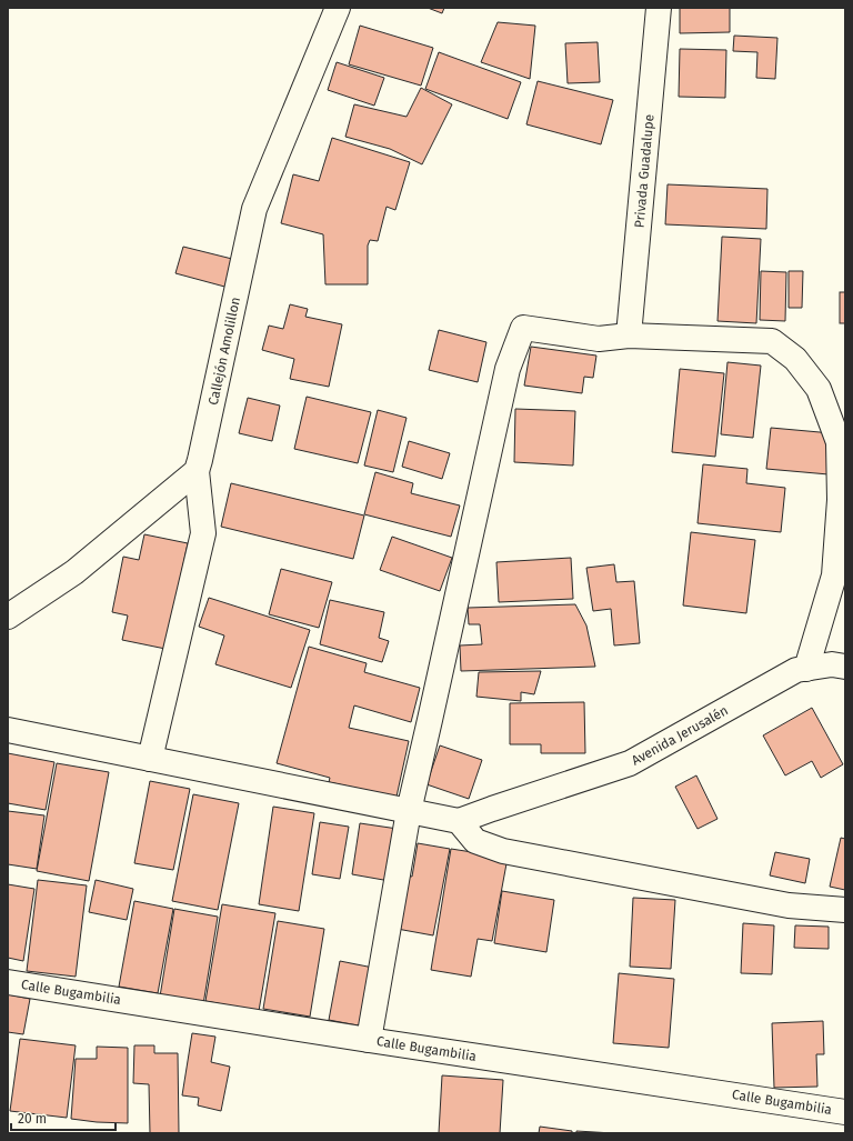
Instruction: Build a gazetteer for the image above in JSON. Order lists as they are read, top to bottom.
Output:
{
  "streets": {
    "street": [
      "Privada Guadalupe",
      "Callejón Amolillon",
      "Avenida Jerusalén",
      "Calle Bugambilia"
    ]
  },
  "scale_bar": "20 m"
}
